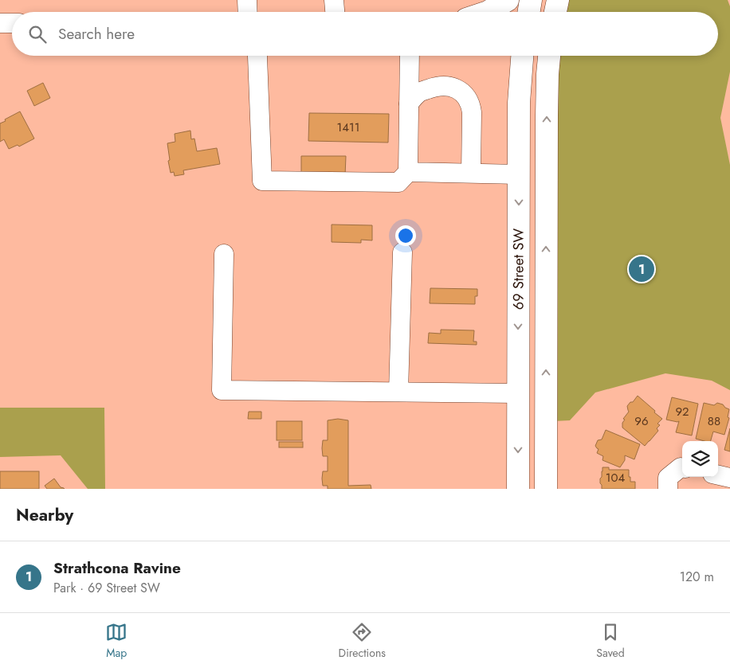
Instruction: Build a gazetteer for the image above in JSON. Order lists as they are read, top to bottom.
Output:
{
  "streets": {
    "main road": ["69 Street SW"]
  },
  "house_numbers": [
    "1411",
    "92",
    "96",
    "88",
    "104"
  ],
  "page": {
    "search": "Search here",
    "pins": "1",
    "heading": "Nearby",
    "list": [
      {
        "mark": "1",
        "name": "Strathcona Ravine",
        "note": "Park · 69 Street SW",
        "value": "120 m"
      }
    ],
    "nav": ["Map", "Directions", "Saved"]
  }
}
